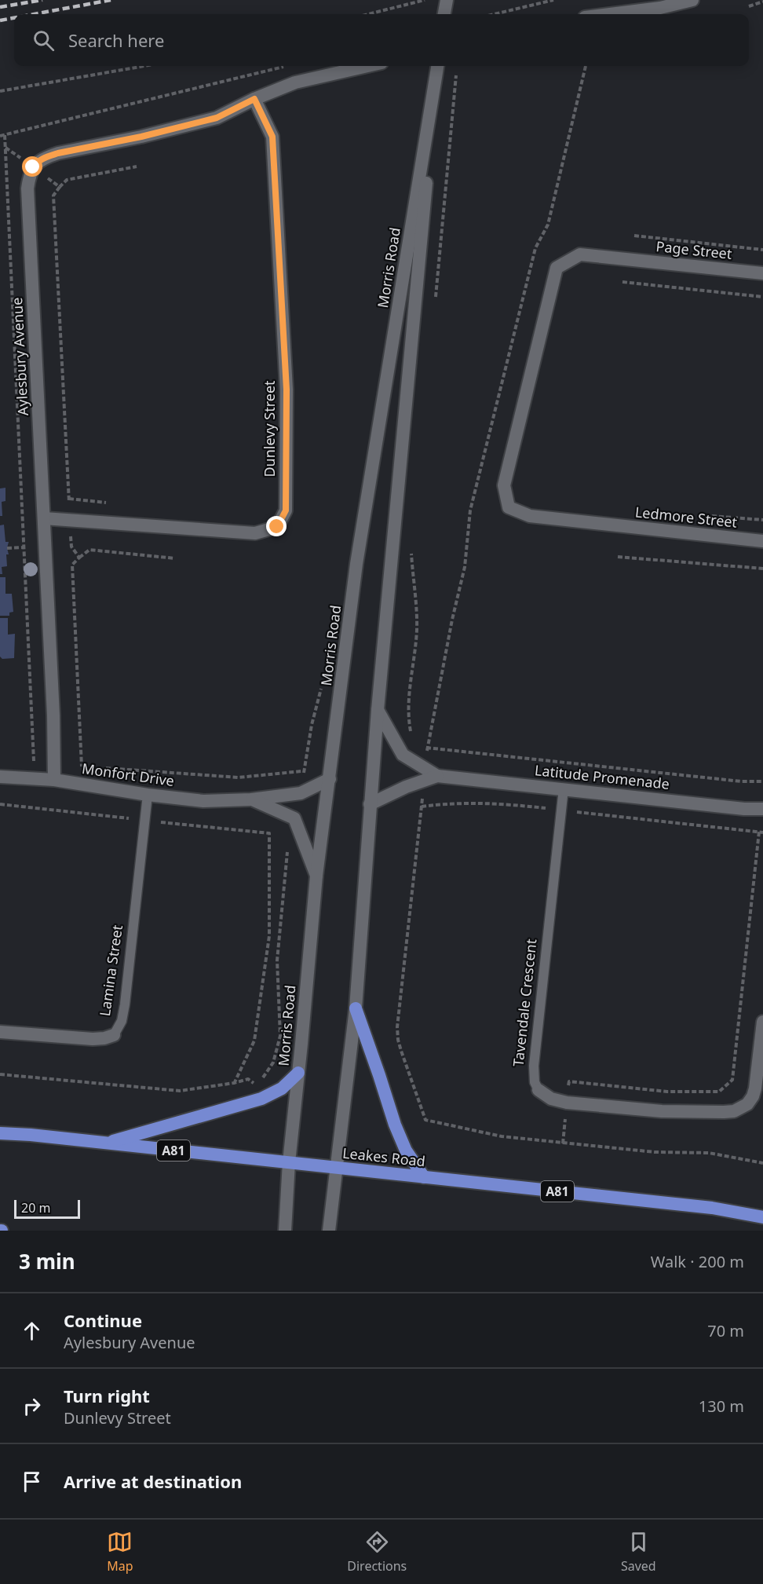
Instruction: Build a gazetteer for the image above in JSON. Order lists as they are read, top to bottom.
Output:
{
  "streets": {
    "highway": ["A81", "Leakes Road"],
    "street": [
      "Page Street",
      "Morris Road",
      "Aylesbury Avenue",
      "Dunlevy Street",
      "Ledmore Street",
      "Monfort Drive",
      "Latitude Promenade",
      "Lamina Street",
      "Tavendale Crescent"
    ]
  },
  "crossings": [
    ["Page Street", "Ledmore Street"],
    ["Morris Road", "Monfort Drive"],
    ["Morris Road", "Latitude Promenade"],
    ["Morris Road", "Leakes Road"],
    ["Aylesbury Avenue", "Dunlevy Street"],
    ["Aylesbury Avenue", "Monfort Drive"],
    ["Monfort Drive", "Lamina Street"],
    ["Latitude Promenade", "Tavendale Crescent"]
  ],
  "scale_bar": "20 m",
  "page": {
    "search": "Search here",
    "scale": "20 m",
    "heading": ["3 min", "Walk · 200 m"],
    "list": [
      ["Continue", "Aylesbury Avenue", "70 m"],
      ["Turn right", "Dunlevy Street", "130 m"],
      "Arrive at destination"
    ],
    "nav": ["Map", "Directions", "Saved"]
  }
}
